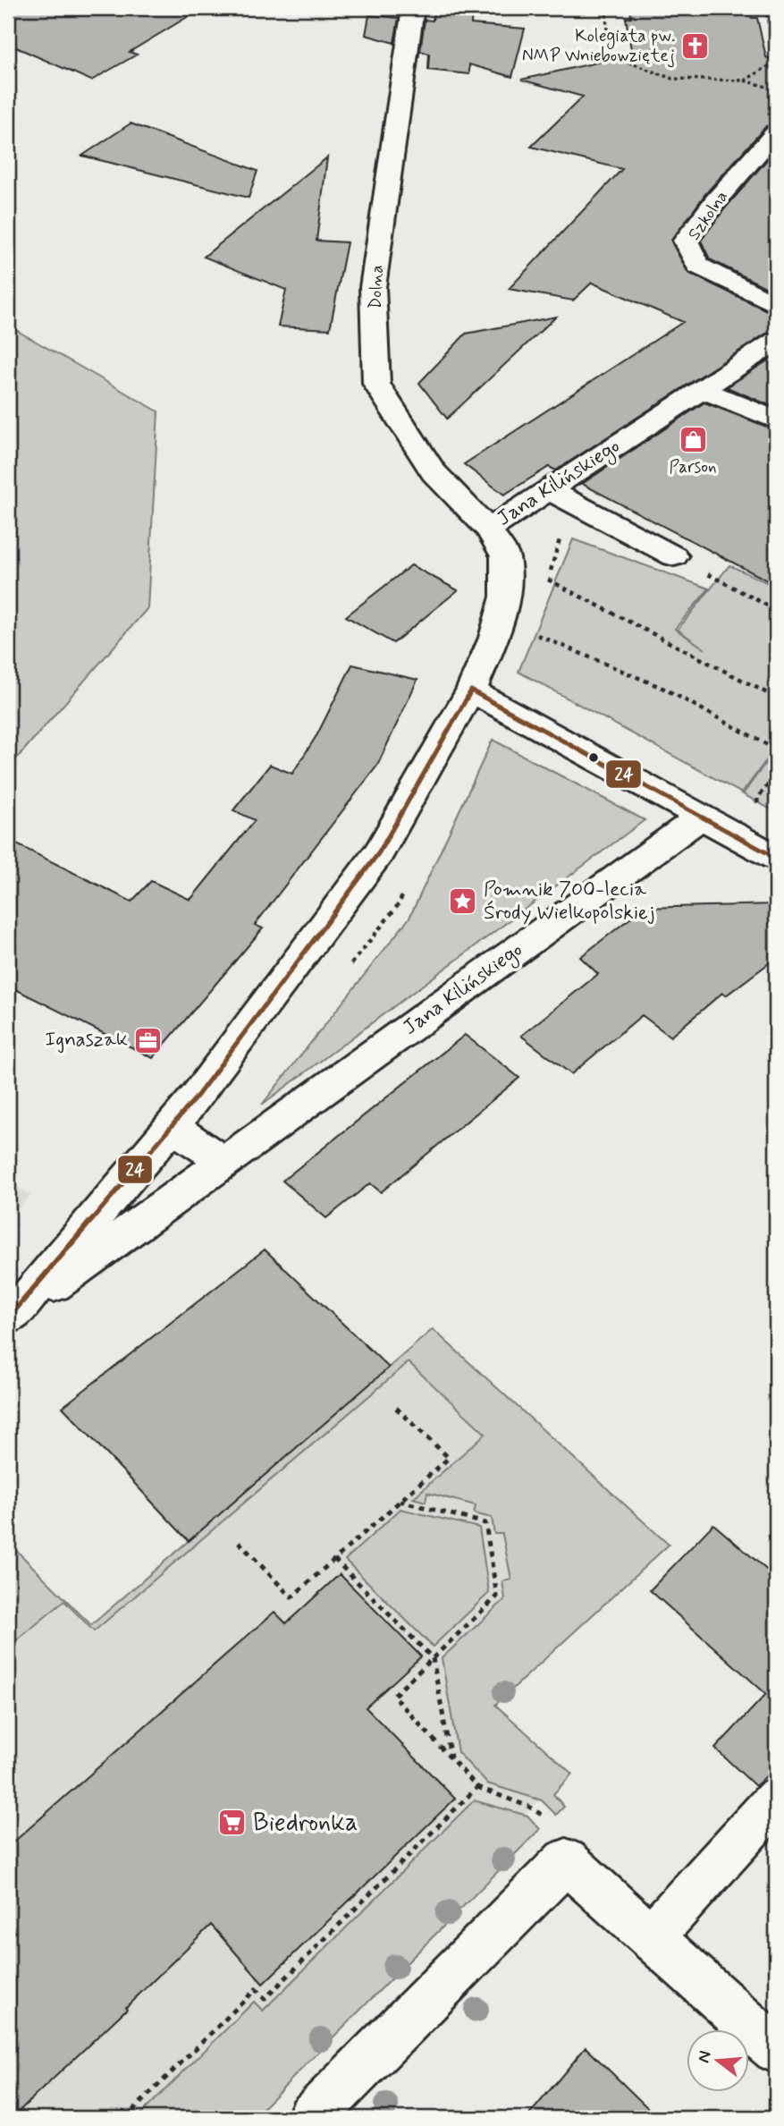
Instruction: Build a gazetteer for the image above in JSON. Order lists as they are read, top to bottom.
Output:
{
  "streets": {
    "street": ["Szkolna", "Dolna", "Jana Kilińskiego"]
  },
  "crossings": [
    ["Dolna", "Jana Kilińskiego"]
  ],
  "places": {
    "church": ["Kolegiata pw. NMP Wniebowziętej"],
    "shop": ["Parson"],
    "place": ["Pomnik 700-lecia Środy Wielkopolskiej"],
    "office": ["Ignaszak"],
    "supermarket": ["Biedronka"]
  },
  "lines": ["transit line 24"],
  "north": "left"
}
